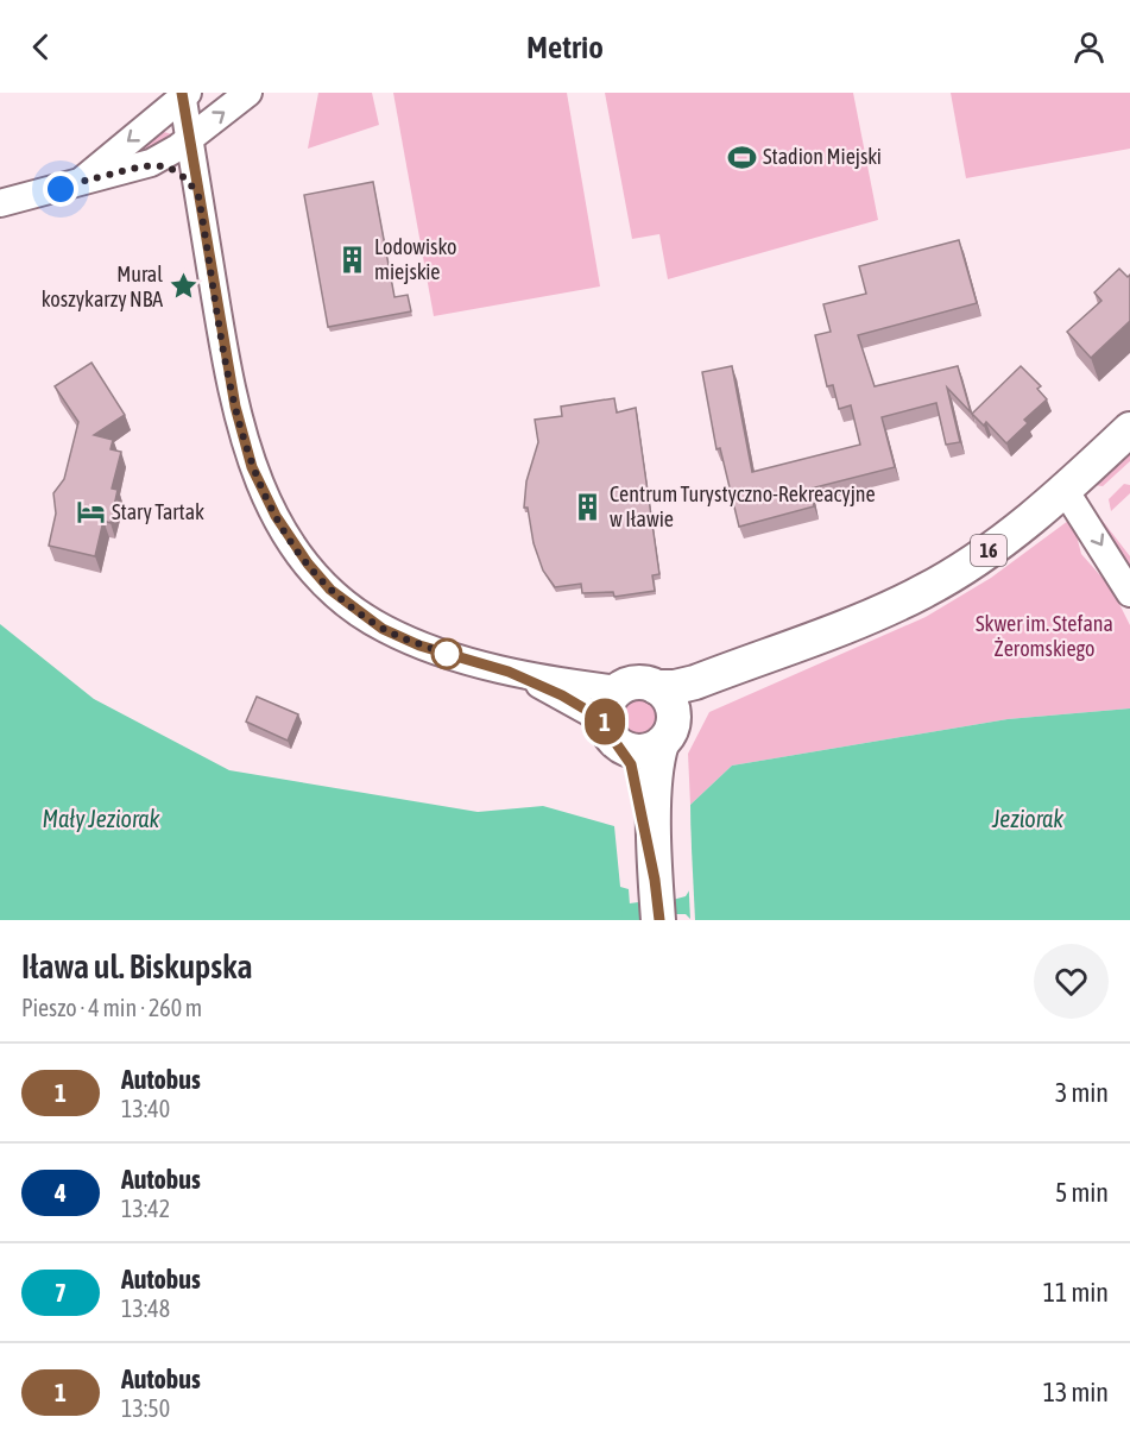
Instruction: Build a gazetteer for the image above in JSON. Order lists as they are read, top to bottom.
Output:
{
  "streets": {
    "main road": ["16"]
  },
  "water": ["Mały Jeziorak", "Jeziorak"],
  "parks": ["Skwer im. Stefana Żeromskiego"],
  "places": {
    "sports": ["Stadion Miejski"],
    "building": ["Lodowisko miejskie", "Centrum Turystyczno-Rekreacyjne w Iławie"],
    "place": ["Mural koszykarzy NBA"],
    "hotel": ["Stary Tartak"]
  },
  "lines": ["bus line 1"],
  "page": {
    "header": "Metrio",
    "on_map": "1",
    "heading": ["Iława ul. Biskupska", "Pieszo · 4 min · 260 m"],
    "list": [
      {
        "mark": "1",
        "name": "Autobus",
        "note": "13:40",
        "value": "3 min"
      },
      {
        "mark": "4",
        "name": "Autobus",
        "note": "13:42",
        "value": "5 min"
      },
      {
        "mark": "7",
        "name": "Autobus",
        "note": "13:48",
        "value": "11 min"
      },
      {
        "mark": "1",
        "name": "Autobus",
        "note": "13:50",
        "value": "13 min"
      }
    ]
  }
}
